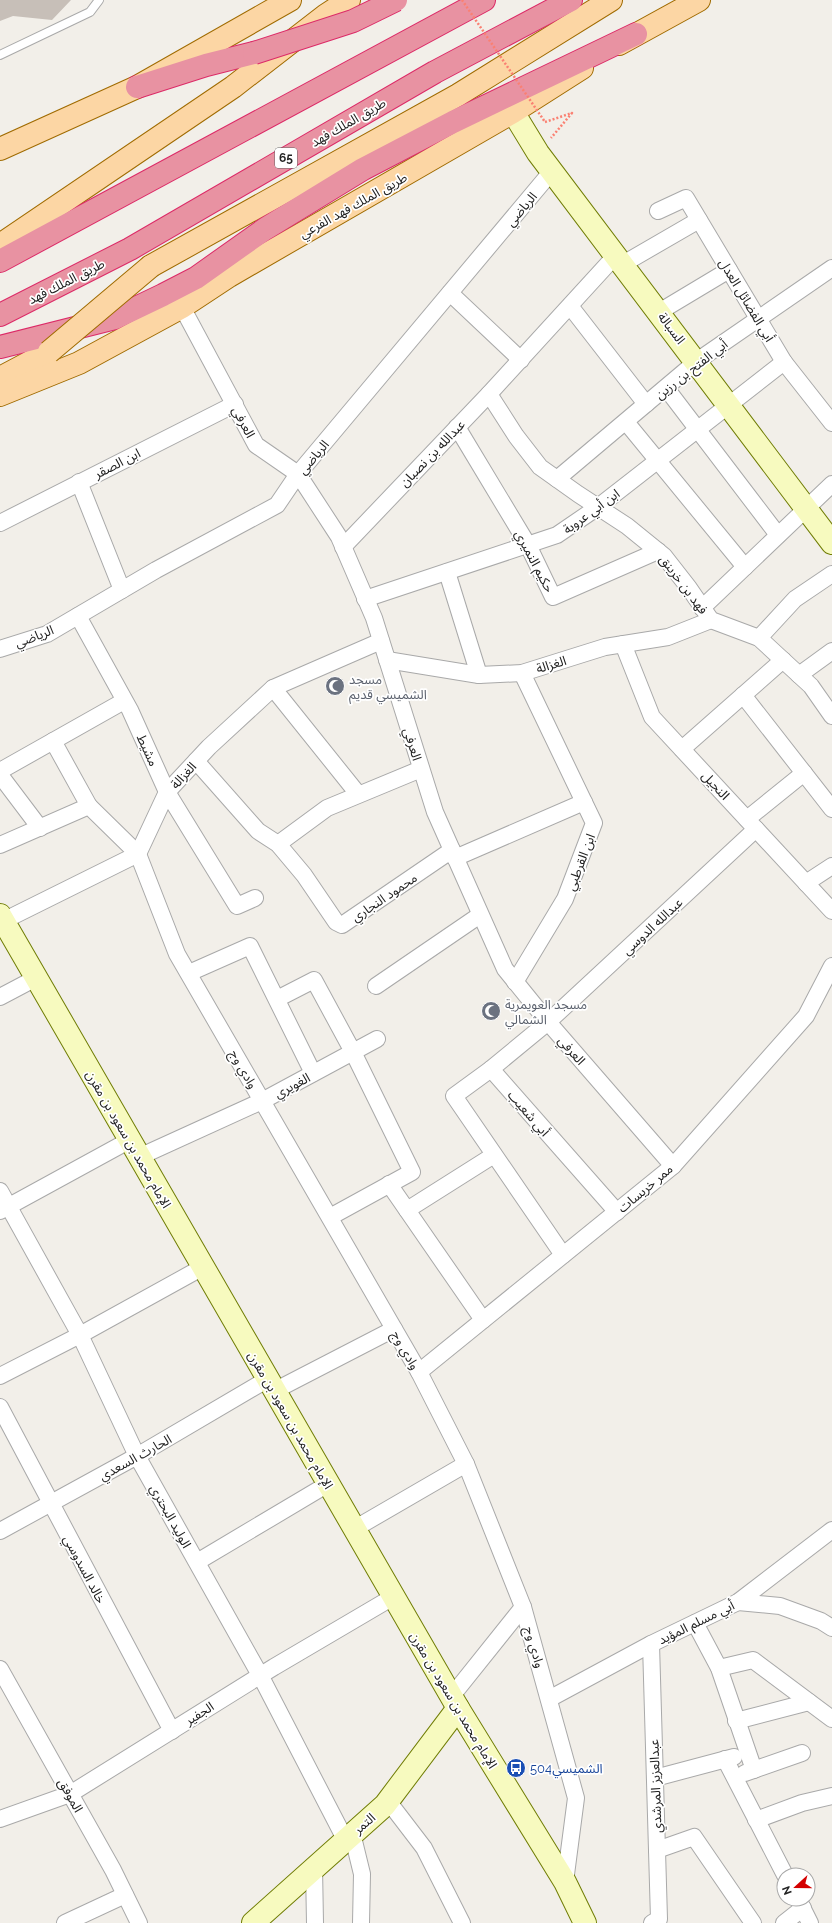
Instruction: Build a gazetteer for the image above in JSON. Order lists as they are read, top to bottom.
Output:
{
  "streets": {
    "highway": ["طريق الملك فهد", "65"],
    "main road": ["طريق الملك فهد الفرعي"],
    "street": [
      "الرياضي",
      "أبي الفضائل العدل",
      "السبالة",
      "أبي الفتح بن رزين",
      "العرفي",
      "عبدالله بن نصبان",
      "ابن الصقر",
      "ابن أبي عروبة",
      "حكيم النميري",
      "فهد بن خرينق",
      "الغزالة",
      "مشيط",
      "النجيل",
      "ابن القرطبي",
      "محمود النجاري",
      "عبدالله الدوسي",
      "وادي وج",
      "الغويري",
      "أبي شعيب",
      "الإمام محمد بن سعود بن مقرن",
      "ممر خريسات",
      "الحارث السعدي",
      "الوليد البحتري",
      "خالد السدوسي",
      "أبي مسلم المؤيد",
      "الجفير",
      "عبدالعزيز المرشدي",
      "الموفق",
      "التمر"
    ]
  },
  "crossings": [
    ["طريق الملك فهد الفرعي", "السبالة"],
    ["طريق الملك فهد الفرعي", "العرفي"],
    ["الرياضي", "السبالة"],
    ["الرياضي", "العرفي"],
    ["الرياضي", "مشيط"],
    ["أبي الفضائل العدل", "أبي الفتح بن رزين"],
    ["أبي الفضائل العدل", "عبدالله بن نصبان"],
    ["أبي الفضائل العدل", "ابن أبي عروبة"],
    ["السبالة", "أبي الفتح بن رزين"],
    ["السبالة", "عبدالله بن نصبان"],
    ["السبالة", "ابن أبي عروبة"],
    ["السبالة", "الغزالة"],
    ["أبي الفتح بن رزين", "فهد بن خرينق"],
    ["العرفي", "عبدالله بن نصبان"],
    ["العرفي", "ابن الصقر"],
    ["العرفي", "ابن أبي عروبة"],
    ["العرفي", "الغزالة"],
    ["العرفي", "ابن القرطبي"],
    ["العرفي", "محمود النجاري"],
    ["العرفي", "عبدالله الدوسي"],
    ["العرفي", "ممر خريسات"],
    ["عبدالله بن نصبان", "حكيم النميري"],
    ["عبدالله بن نصبان", "فهد بن خرينق"],
    ["ابن أبي عروبة", "حكيم النميري"],
    ["ابن أبي عروبة", "فهد بن خرينق"],
    ["حكيم النميري", "فهد بن خرينق"],
    ["فهد بن خرينق", "الغزالة"],
    ["الغزالة", "مشيط"],
    ["الغزالة", "النجيل"],
    ["الغزالة", "ابن القرطبي"],
    ["الغزالة", "محمود النجاري"],
    ["الغزالة", "وادي وج"],
    ["النجيل", "عبدالله الدوسي"],
    ["وادي وج", "الغويري"],
    ["وادي وج", "الإمام محمد بن سعود بن مقرن"],
    ["وادي وج", "ممر خريسات"],
    ["وادي وج", "الحارث السعدي"],
    ["وادي وج", "أبي مسلم المؤيد"],
    ["الغويري", "الإمام محمد بن سعود بن مقرن"],
    ["الغويري", "الوليد البحتري"],
    ["أبي شعيب", "ممر خريسات"],
    ["الإمام محمد بن سعود بن مقرن", "الحارث السعدي"],
    ["الإمام محمد بن سعود بن مقرن", "الجفير"],
    ["الإمام محمد بن سعود بن مقرن", "التمر"],
    ["الحارث السعدي", "الوليد البحتري"],
    ["الحارث السعدي", "خالد السدوسي"],
    ["الوليد البحتري", "الجفير"],
    ["الوليد البحتري", "التمر"],
    ["خالد السدوسي", "الجفير"],
    ["أبي مسلم المؤيد", "عبدالعزيز المرشدي"],
    ["الجفير", "الموفق"]
  ],
  "places": {
    "mosque": ["مسجد الشميسي قديم", "مسجد العويمرية الشمالي"],
    "bus stop": ["الشميسي504"]
  },
  "north": "left"
}
